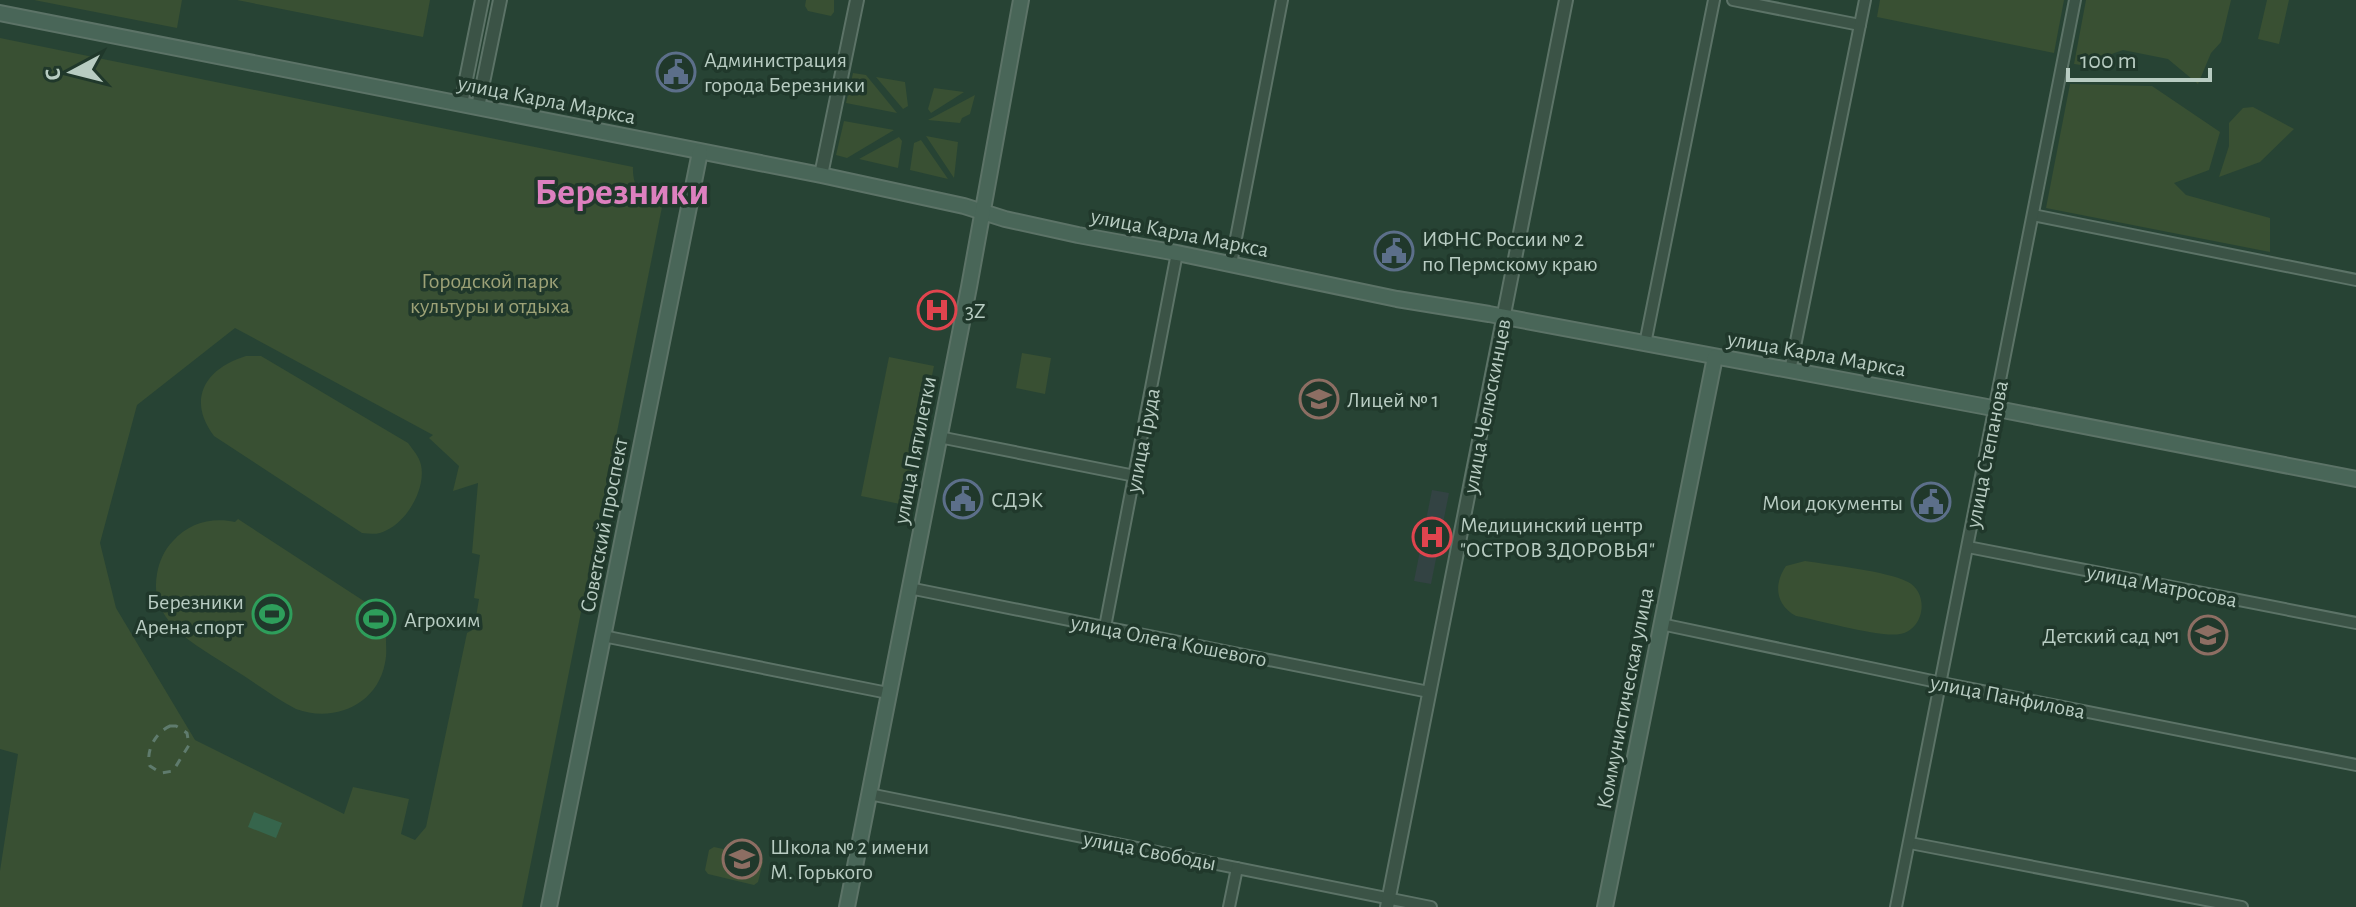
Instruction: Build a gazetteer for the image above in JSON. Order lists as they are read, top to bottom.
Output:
{
  "streets": {
    "main road": [
      "улица Карла Маркса",
      "улица Пятилетки",
      "Советский проспект",
      "Коммунистическая улица"
    ],
    "street": [
      "улица Челюскинцев",
      "улица Труда",
      "улица Степанова",
      "улица Матросова",
      "улица Олега Кошевого",
      "улица Панфилова",
      "улица Свободы"
    ]
  },
  "crossings": [
    ["улица Карла Маркса", "улица Челюскинцев"],
    ["улица Карла Маркса", "улица Труда"],
    ["улица Карла Маркса", "улица Пятилетки"],
    ["улица Карла Маркса", "улица Степанова"],
    ["улица Карла Маркса", "Советский проспект"],
    ["улица Карла Маркса", "Коммунистическая улица"],
    ["улица Челюскинцев", "улица Олега Кошевого"],
    ["улица Челюскинцев", "улица Свободы"],
    ["улица Труда", "улица Олега Кошевого"],
    ["улица Пятилетки", "улица Олега Кошевого"],
    ["улица Пятилетки", "улица Свободы"],
    ["улица Степанова", "улица Матросова"],
    ["улица Степанова", "улица Панфилова"],
    ["улица Панфилова", "Коммунистическая улица"]
  ],
  "districts": ["Березники"],
  "parks": ["Городской парк культуры и отдыха"],
  "places": {
    "public building": [
      "Администрация города Березники",
      "ИФНС России № 2 по Пермскому краю",
      "СДЭК",
      "Мои документы"
    ],
    "hospital": ["3Z", "Медицинский центр \"ОСТРОВ ЗДОРОВЬЯ\""],
    "school or university": ["Лицей № 1", "Детский сад №1", "Школа № 2 имени М. Горького"],
    "sports": ["Березники Арена спорт", "Агрохим"]
  },
  "scale_bar": "100 m",
  "north": "left"
}
